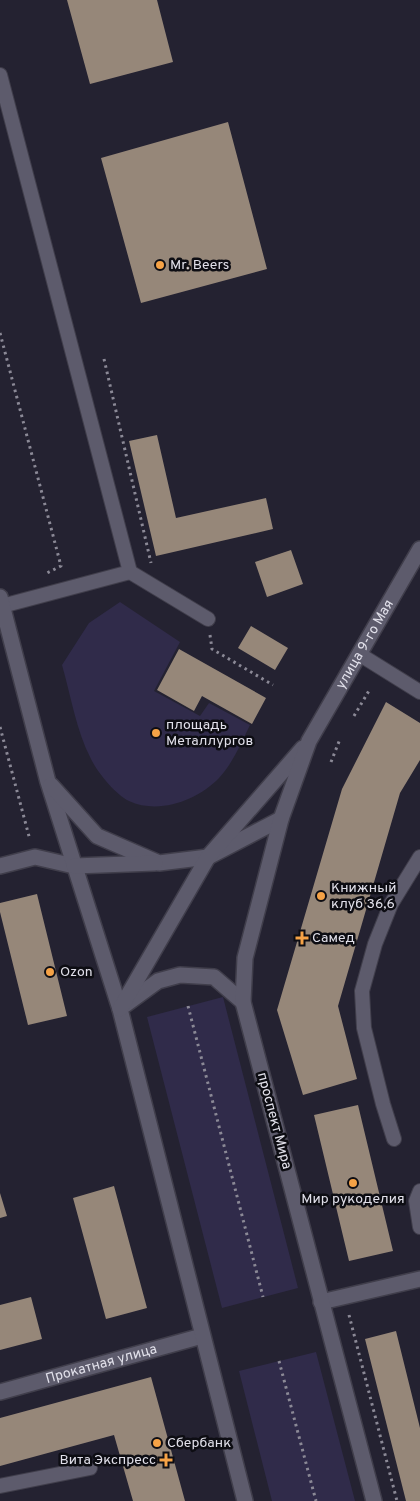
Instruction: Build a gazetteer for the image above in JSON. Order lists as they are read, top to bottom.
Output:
{
  "streets": {
    "main road": ["улица 9-го Мая", "проспект Мира", "Прокатная улица"]
  },
  "crossings": [
    ["улица 9-го Мая", "проспект Мира"]
  ],
  "places": {
    "other": [
      "Mr. Beers",
      "площадь Металлургов",
      "Книжный клуб 36,6",
      "Ozon",
      "Мир рукоделия",
      "Сбербанк"
    ],
    "health": ["Самед", "Вита Экспресс"]
  }
}
